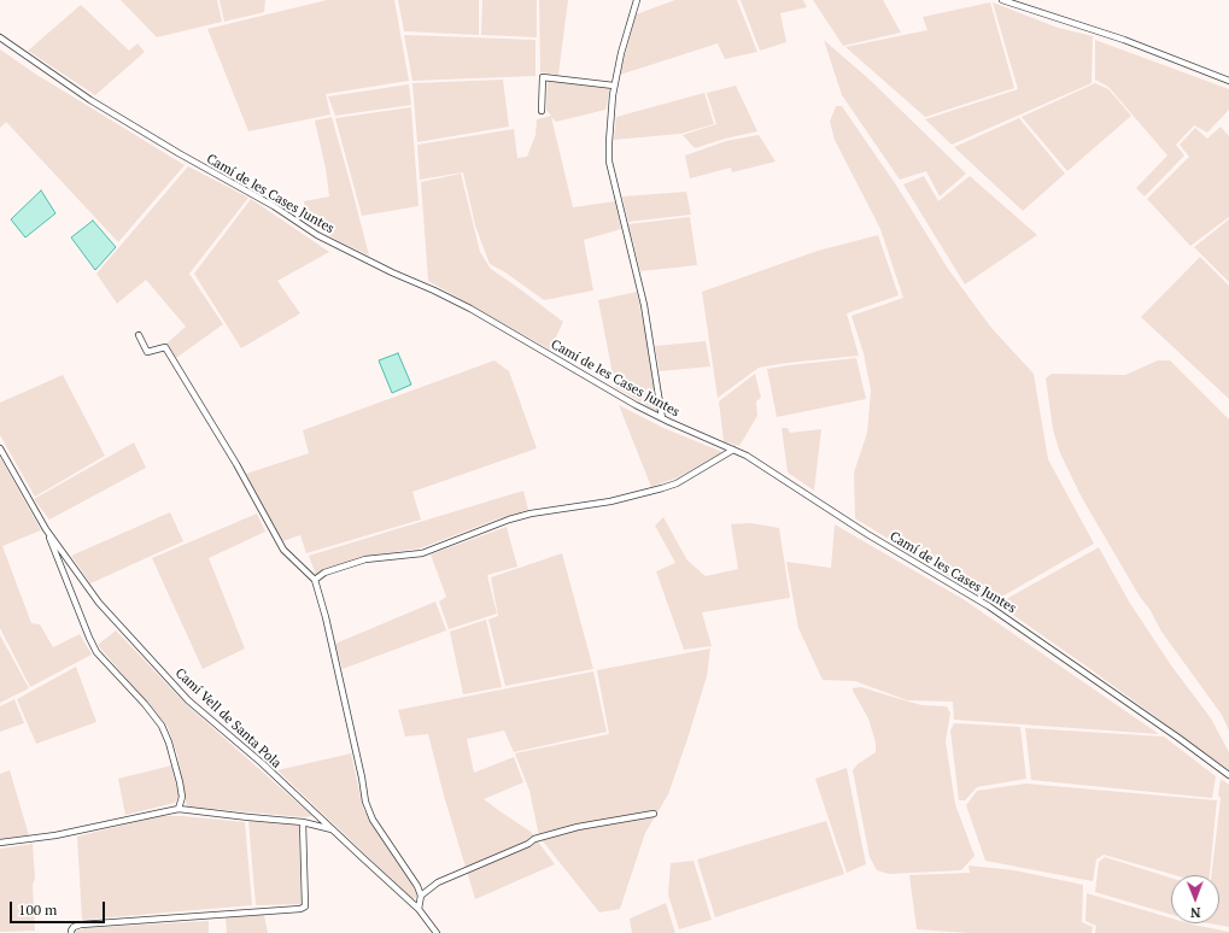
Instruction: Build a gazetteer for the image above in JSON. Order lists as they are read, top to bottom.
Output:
{
  "streets": {
    "street": ["Camí de les Cases Juntes", "Camí Vell de Santa Pola"]
  },
  "scale_bar": "100 m",
  "north": "bottom"
}
